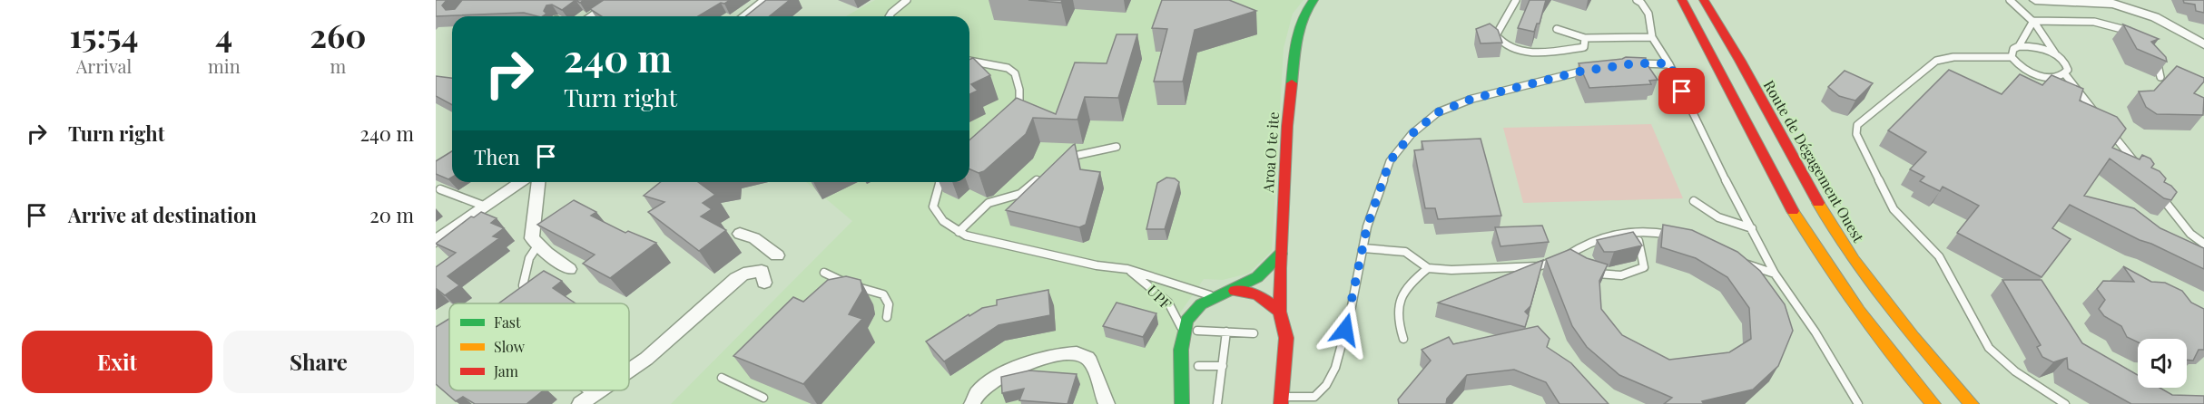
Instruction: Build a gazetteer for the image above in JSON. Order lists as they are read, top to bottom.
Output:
{
  "streets": {
    "main road": ["Aroa O te ite", "Route de Dégagement Ouest"],
    "lane": ["UPF"]
  },
  "legend": ["Fast", "Slow", "Jam"],
  "page": {
    "eta": [
      "15:54",
      "Arrival",
      "4",
      "min",
      "260",
      "m"
    ],
    "turn": ["240 m", "Turn right"],
    "list": [
      {
        "name": "Turn right",
        "value": "240 m"
      },
      {
        "name": "Arrive at destination",
        "value": "20 m"
      }
    ],
    "then": "Then",
    "buttons": ["Exit", "Share"]
  }
}
